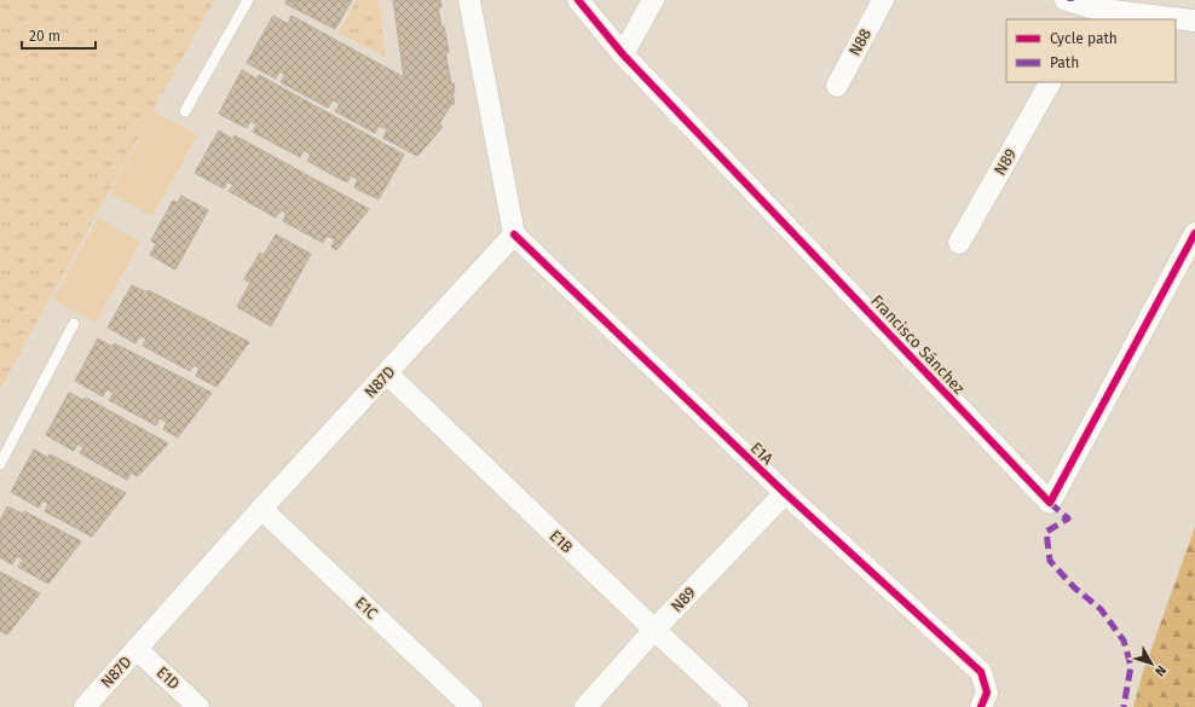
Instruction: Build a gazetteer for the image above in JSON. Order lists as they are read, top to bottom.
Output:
{
  "streets": {
    "street": [
      "N88",
      "N89",
      "Francisco Sánchez",
      "N87D",
      "E1A",
      "E1B",
      "E1C",
      "E1D"
    ]
  },
  "crossings": [
    ["N89", "E1A"],
    ["N89", "E1B"],
    ["N87D", "E1A"],
    ["N87D", "E1B"],
    ["N87D", "E1C"],
    ["N87D", "E1D"]
  ],
  "legend": ["Cycle path", "Path"],
  "scale_bar": "20 m",
  "north": "bottom right"
}
